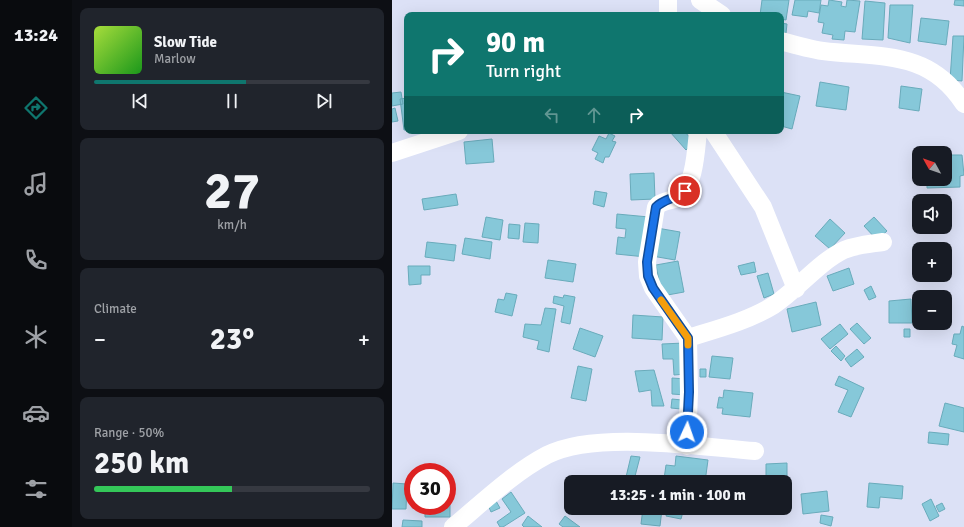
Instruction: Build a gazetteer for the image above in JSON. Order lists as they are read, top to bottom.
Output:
{
  "north": "top left",
  "page": {
    "tabs": "13:24",
    "turn": ["90 m", "Turn right"],
    "song": ["Slow Tide", "Marlow"],
    "tile": [
      ["27", "km/h"],
      "Climate",
      ["Range · 50%", "250 km"]
    ],
    "map_buttons": ["+", "−"],
    "heat": ["−", "23°", "+"],
    "limit": "30",
    "trip": "13:25 · 1 min · 100 m"
  }
}
